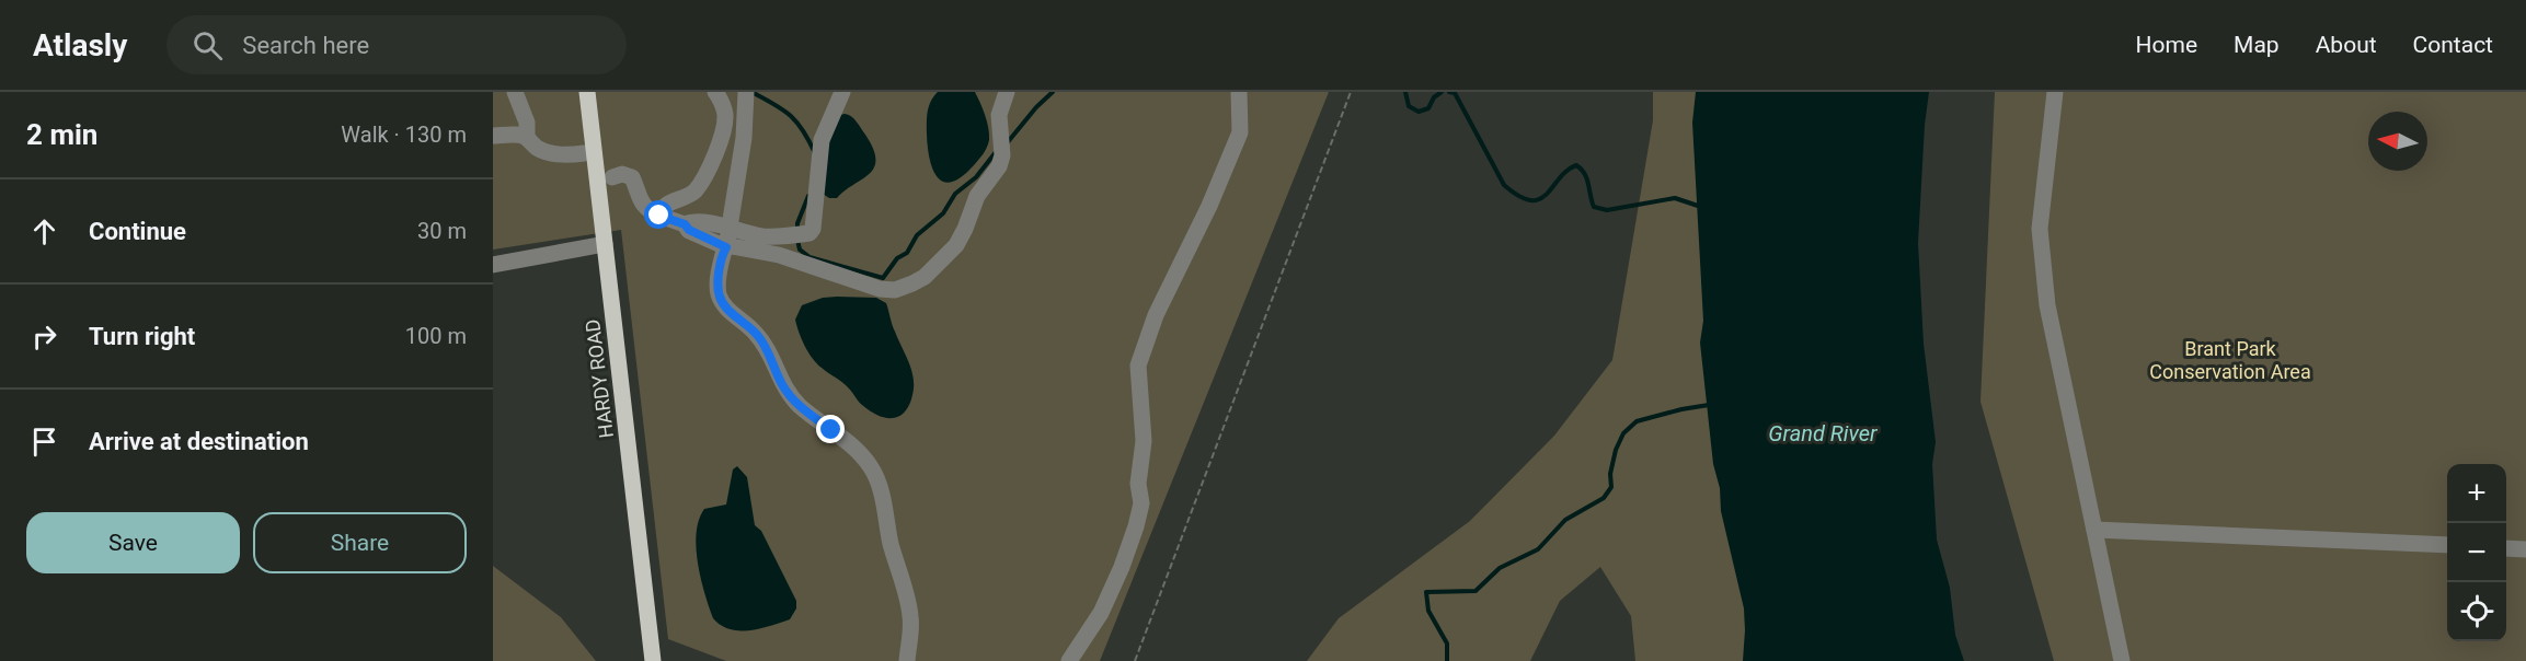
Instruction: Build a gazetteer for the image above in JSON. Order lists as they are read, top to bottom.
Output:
{
  "streets": {
    "main road": ["HARDY ROAD"]
  },
  "water": ["Grand River"],
  "parks": ["Brant Park Conservation Area"],
  "north": "left",
  "page": {
    "header": "Atlasly",
    "search": "Search here",
    "nav": [
      "Home",
      "Map",
      "About",
      "Contact"
    ],
    "heading": ["2 min", "Walk · 130 m"],
    "list": [
      ["Continue", "30 m"],
      ["Turn right", "100 m"],
      "Arrive at destination"
    ],
    "map_buttons": ["+", "−"],
    "buttons": ["Save", "Share"]
  }
}
